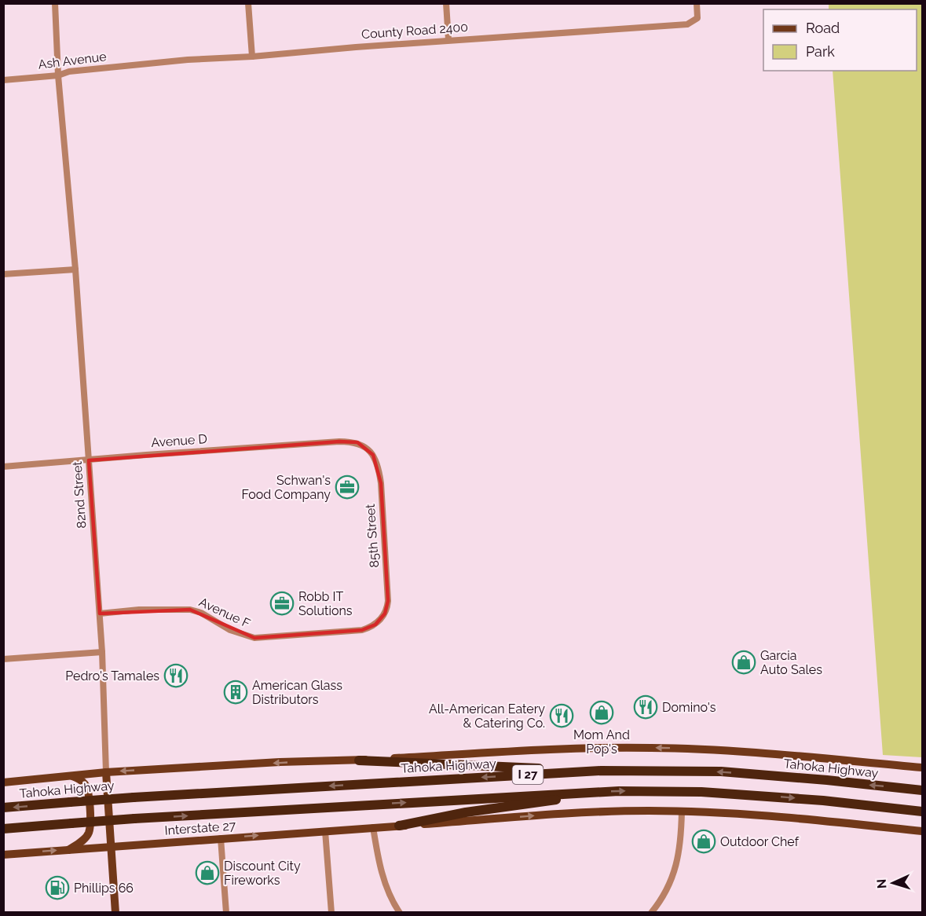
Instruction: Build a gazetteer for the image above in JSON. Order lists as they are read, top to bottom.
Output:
{
  "streets": {
    "highway": ["Tahoka Highway", "I 27"],
    "main road": ["82nd Street", "Interstate 27"],
    "street": [
      "County Road 2400",
      "Ash Avenue",
      "Avenue D",
      "85th Street",
      "Avenue F"
    ]
  },
  "crossings": [
    ["County Road 2400", "Ash Avenue"],
    ["Ash Avenue", "82nd Street"],
    ["Avenue D", "82nd Street"],
    ["Avenue D", "85th Street"],
    ["82nd Street", "Avenue F"],
    ["82nd Street", "Interstate 27"],
    ["85th Street", "Avenue F"]
  ],
  "places": {
    "office": ["Schwan's Food Company", "Robb IT Solutions"],
    "shop": [
      "Garcia Auto Sales",
      "Mom And Pop's",
      "Outdoor Chef",
      "Discount City Fireworks"
    ],
    "restaurant": ["Pedro's Tamales", "Domino's", "All-American Eatery & Catering Co."],
    "building": ["American Glass Distributors"],
    "fuel station": ["Phillips 66"]
  },
  "legend": ["Road", "Park"],
  "north": "left"
}
